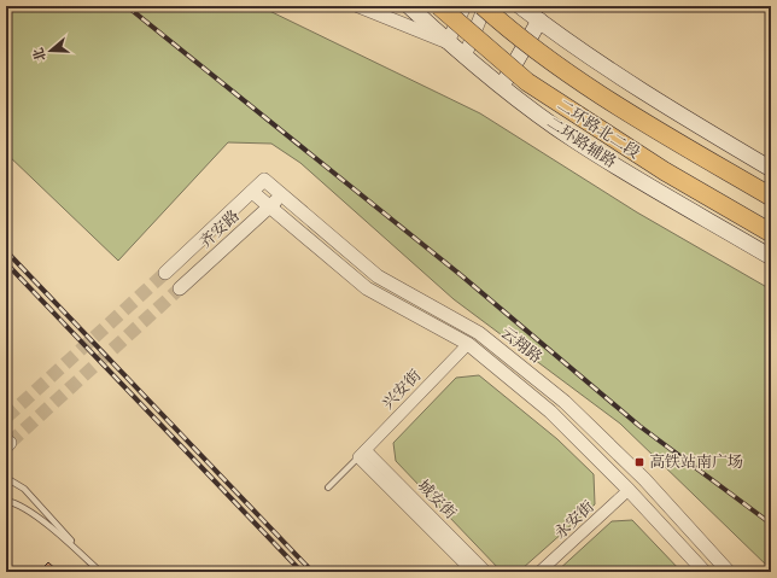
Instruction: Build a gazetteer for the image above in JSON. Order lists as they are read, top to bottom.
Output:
{
  "streets": {
    "highway": ["二环路北二段"],
    "main road": ["二环路辅路"],
    "street": [
      "齐安路",
      "云翔路",
      "兴安街",
      "城安街",
      "永安街"
    ]
  },
  "crossings": [
    ["齐安路", "云翔路"],
    ["云翔路", "兴安街"],
    ["云翔路", "永安街"],
    ["兴安街", "城安街"]
  ],
  "places": {
    "transit": ["高铁站南广场"]
  },
  "north": "left"
}
